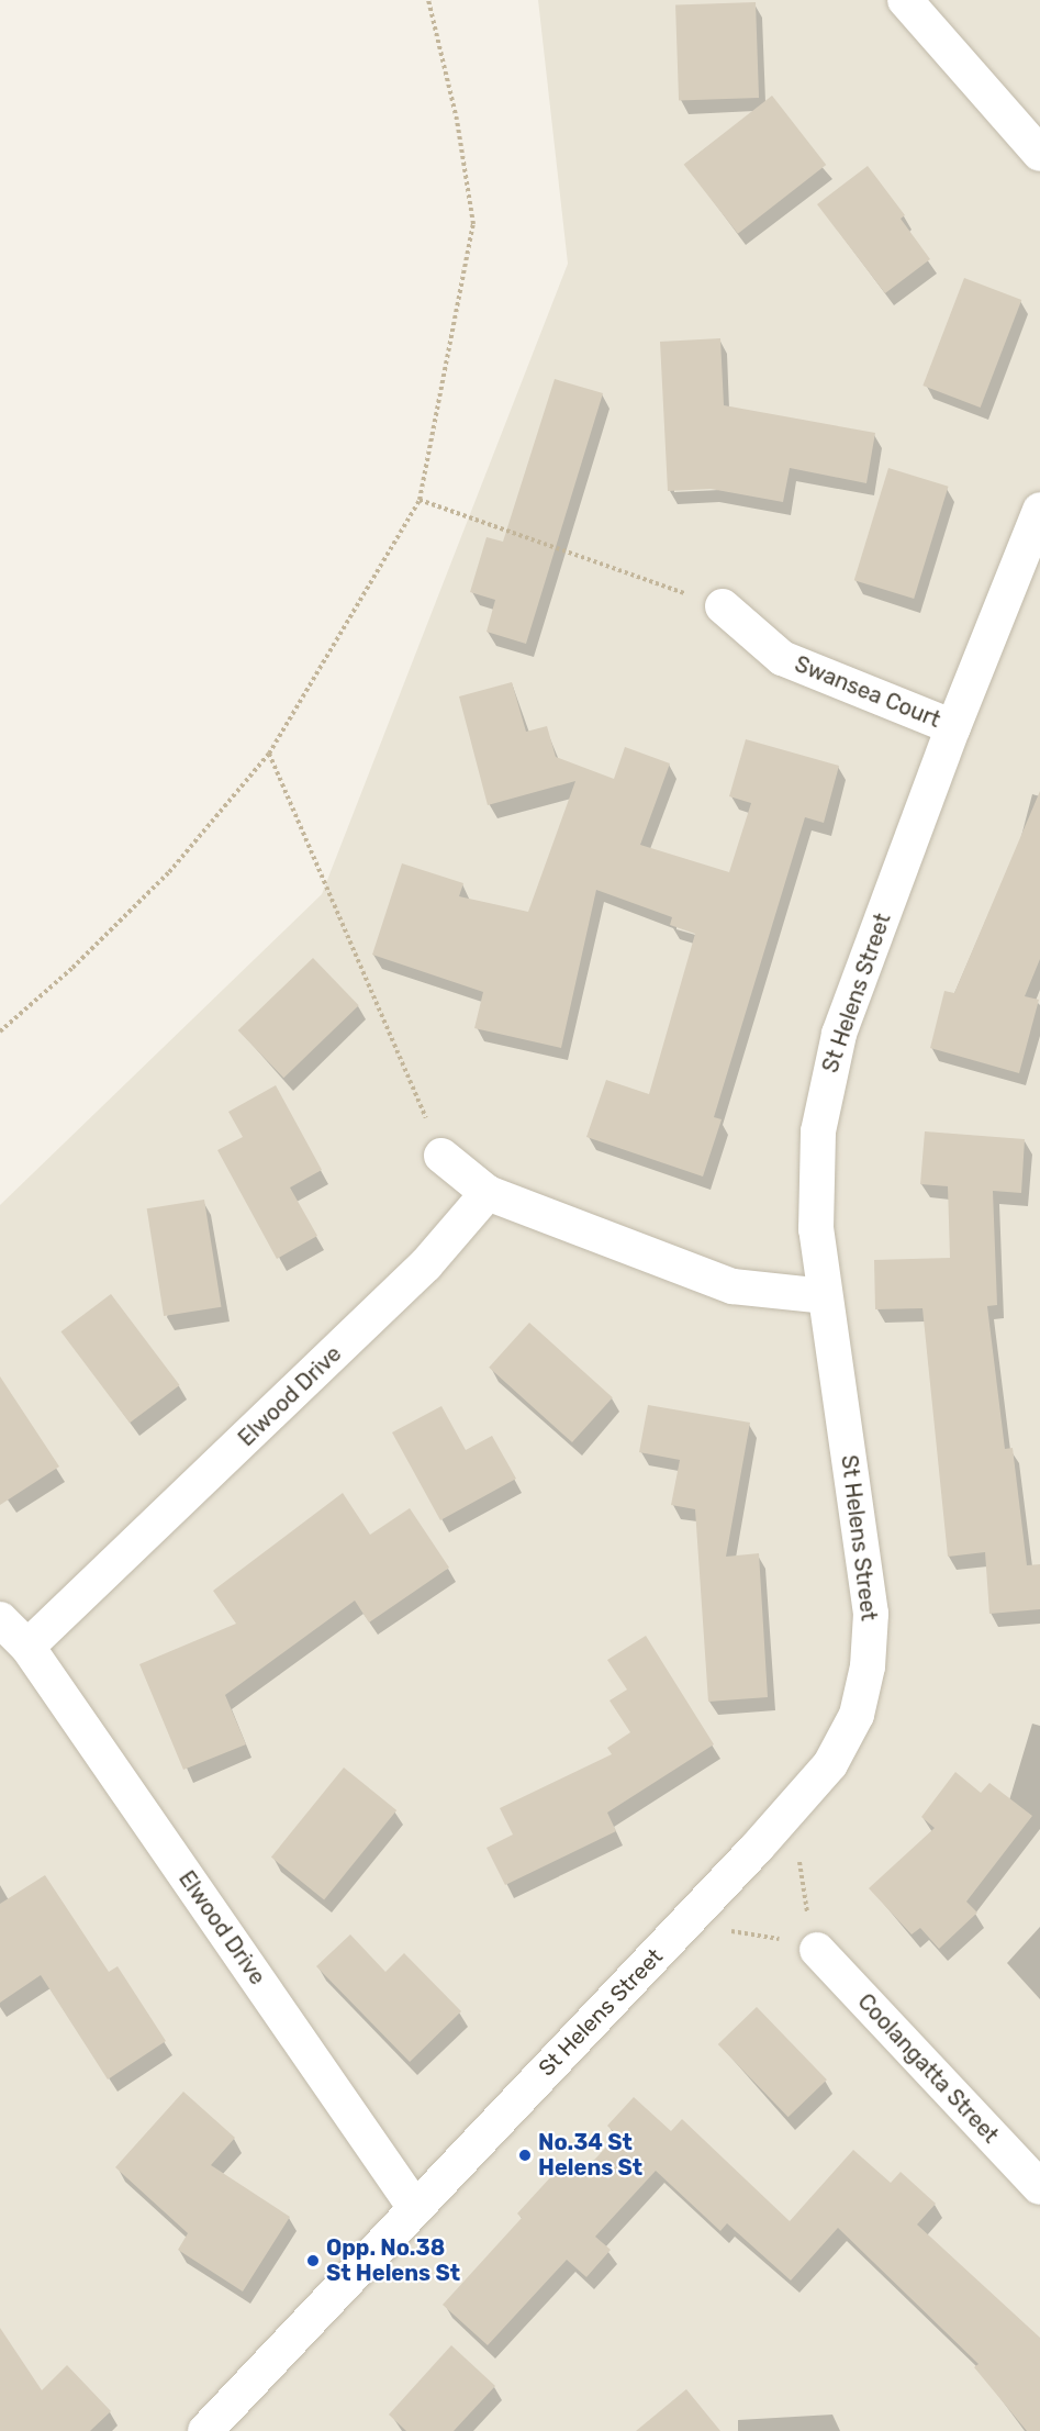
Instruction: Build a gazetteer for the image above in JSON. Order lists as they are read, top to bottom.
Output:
{
  "streets": {
    "street": [
      "Swansea Court",
      "St Helens Street",
      "Elwood Drive",
      "Coolangatta Street"
    ]
  },
  "crossings": [
    ["Swansea Court", "St Helens Street"],
    ["St Helens Street", "Elwood Drive"]
  ],
  "places": ["No.34 St Helens St", "Opp. No.38 St Helens St"]
}
